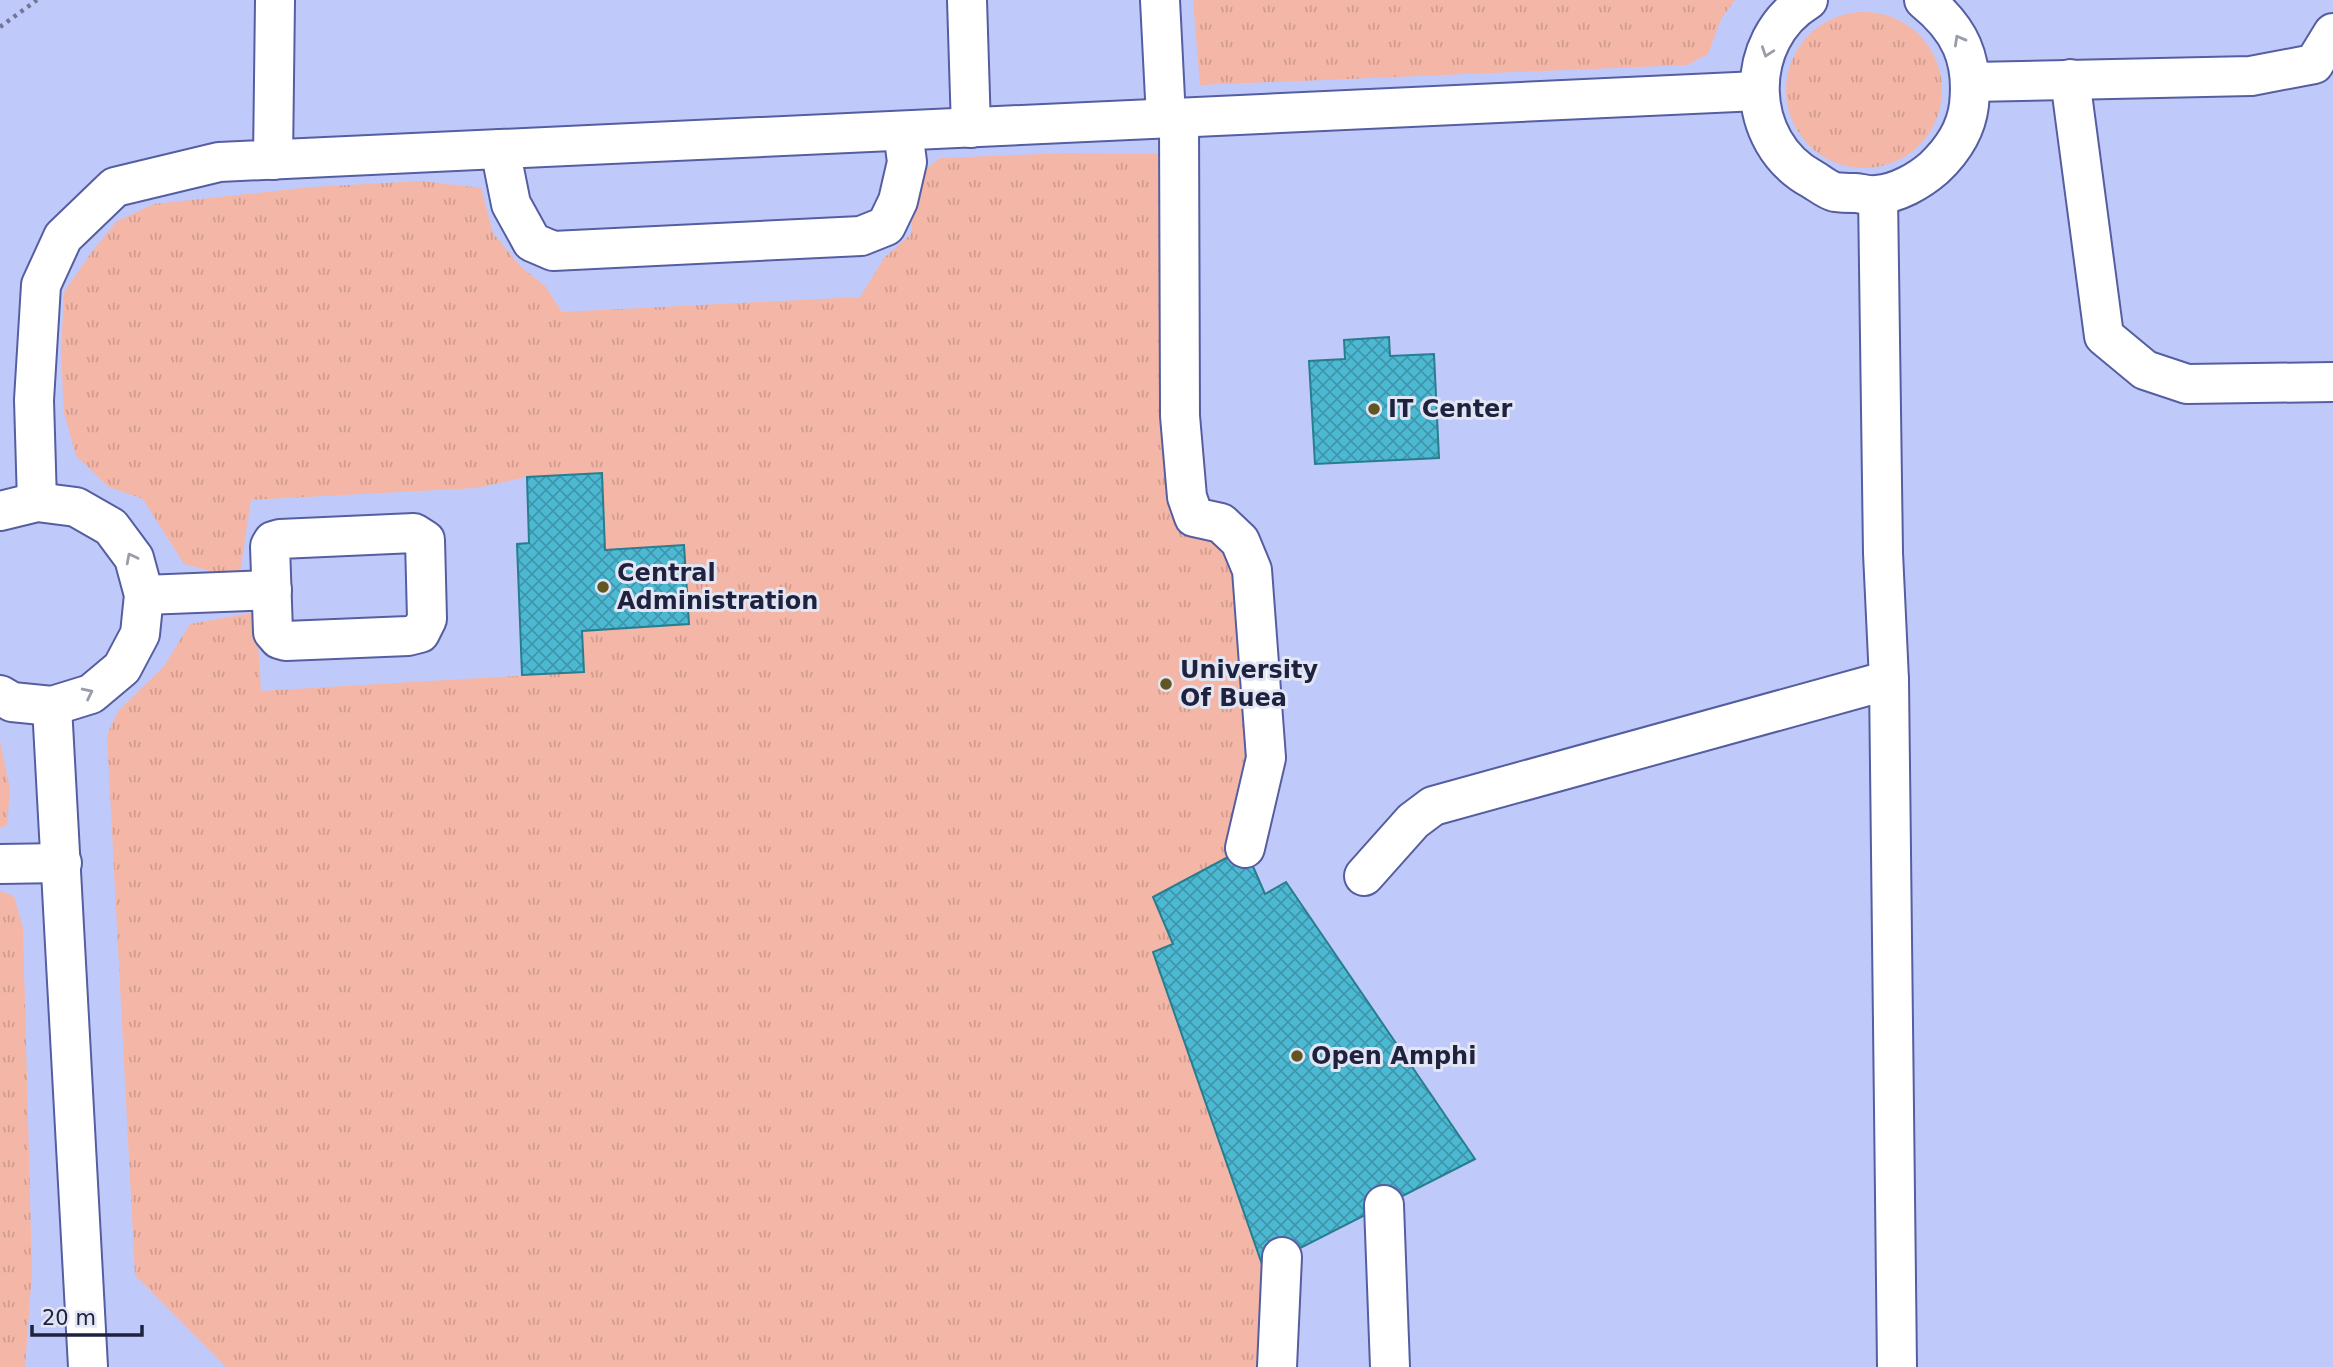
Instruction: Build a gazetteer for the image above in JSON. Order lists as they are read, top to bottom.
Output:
{
  "places": [
    "IT Center",
    "Central Administration",
    "University Of Buea",
    "Open Amphi"
  ],
  "scale_bar": "20 m"
}
